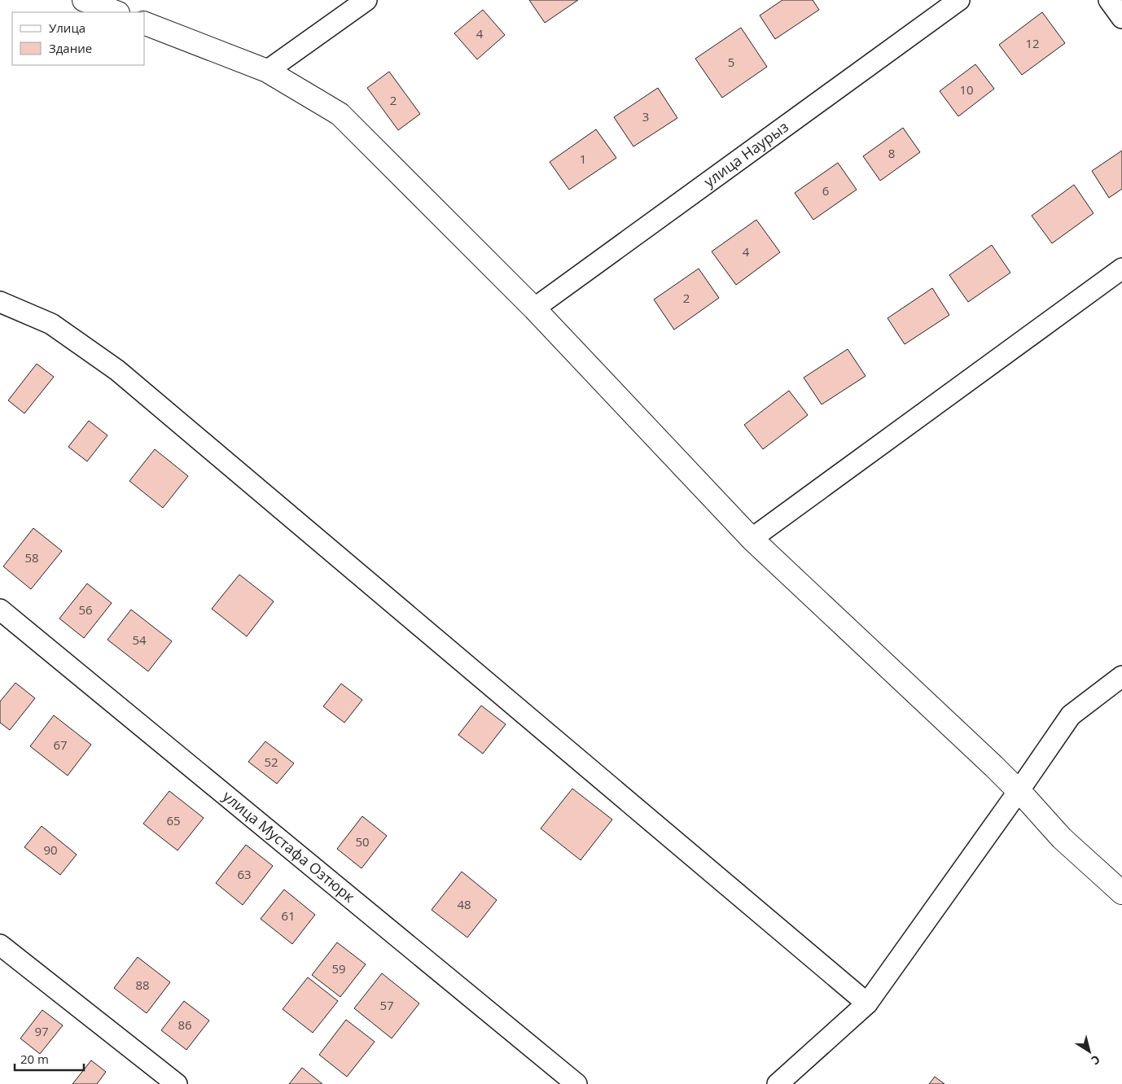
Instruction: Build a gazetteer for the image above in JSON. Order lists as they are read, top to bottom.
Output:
{
  "streets": {
    "street": ["улица Наурыз", "улица Мустафа Озтюрк"]
  },
  "house_numbers": [
    "4",
    "12",
    "5",
    "10",
    "2",
    "3",
    "8",
    "1",
    "6",
    "4",
    "2",
    "58",
    "56",
    "54",
    "67",
    "52",
    "65",
    "50",
    "90",
    "63",
    "48",
    "61",
    "59",
    "88",
    "57",
    "86",
    "97"
  ],
  "legend": ["Улица", "Здание"],
  "scale_bar": "20 m",
  "north": "bottom right"
}
